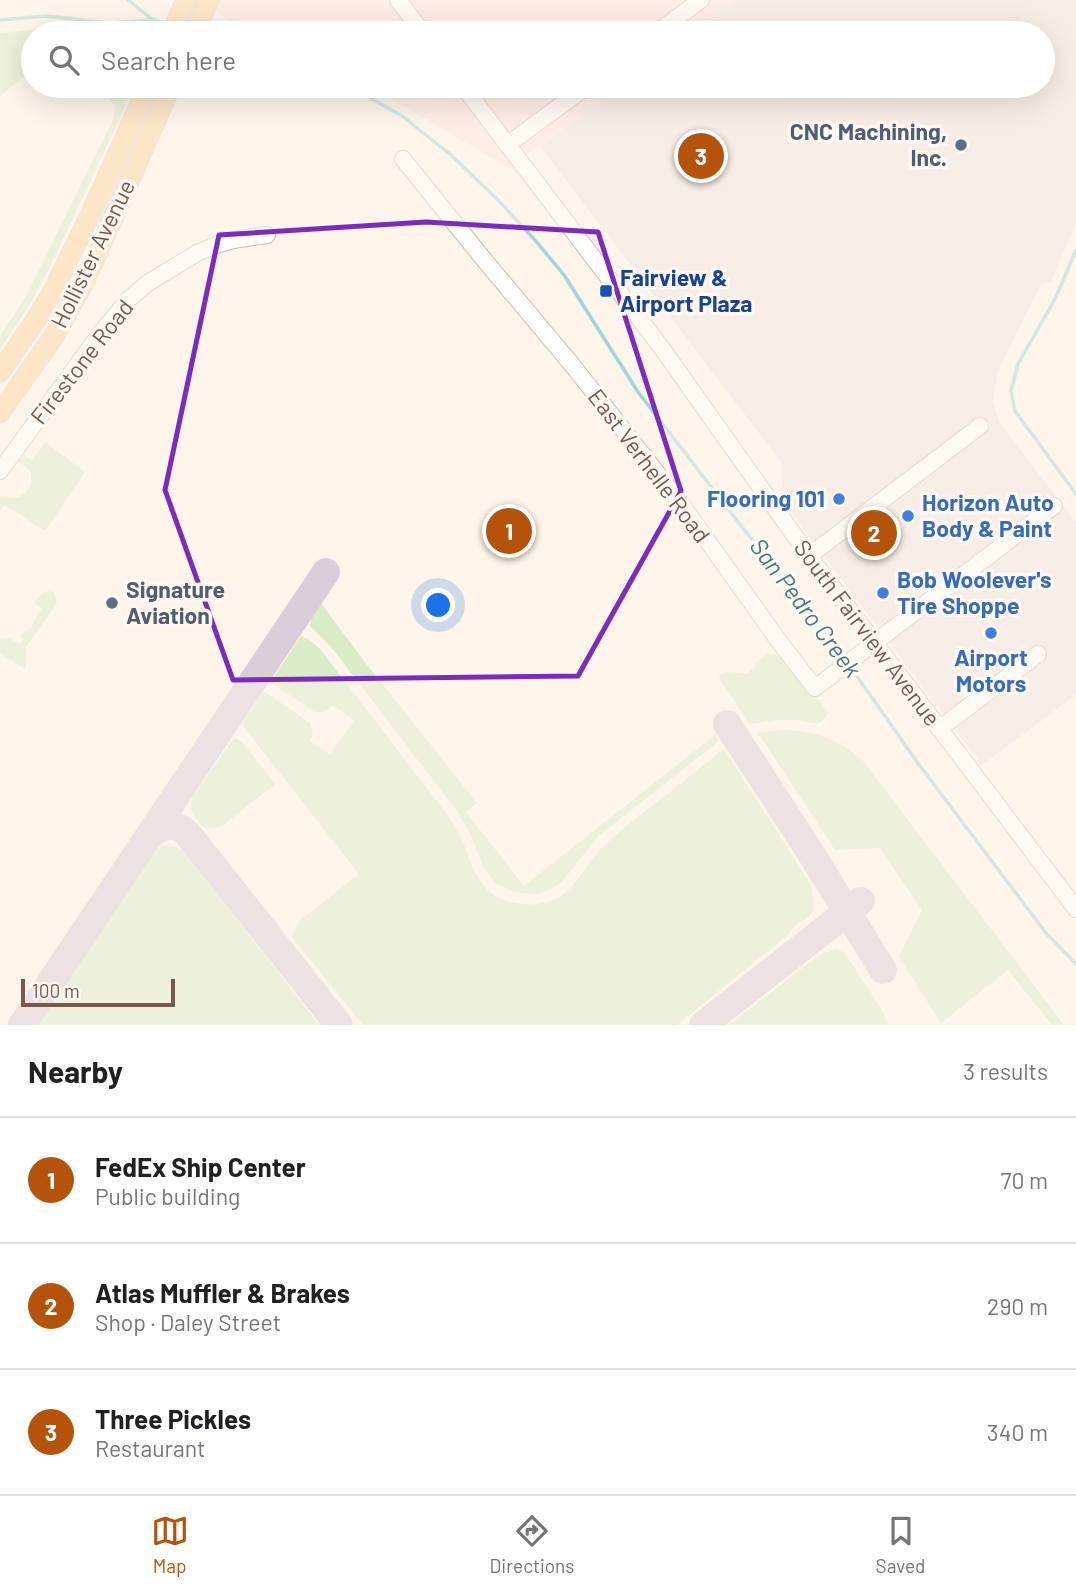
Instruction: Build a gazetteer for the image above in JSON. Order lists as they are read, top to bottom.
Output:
{
  "streets": {
    "main road": ["Hollister Avenue"],
    "street": ["Firestone Road", "East Verhelle Road", "South Fairview Avenue"]
  },
  "crossings": [
    ["East Verhelle Road", "South Fairview Avenue"]
  ],
  "water": ["San Pedro Creek"],
  "places": {
    "other": [
      "CNC Machining, Inc.",
      "Flooring 101",
      "Horizon Auto Body & Paint",
      "Bob Woolever's Tire Shoppe",
      "Signature Aviation",
      "Airport Motors"
    ],
    "transit": ["Fairview & Airport Plaza"]
  },
  "scale_bar": "100 m",
  "page": {
    "search": "Search here",
    "pins": ["3", "1", "2"],
    "scale": "100 m",
    "heading": ["Nearby", "3 results"],
    "list": [
      {
        "mark": "1",
        "name": "FedEx Ship Center",
        "note": "Public building",
        "value": "70 m"
      },
      {
        "mark": "2",
        "name": "Atlas Muffler & Brakes",
        "note": "Shop · Daley Street",
        "value": "290 m"
      },
      {
        "mark": "3",
        "name": "Three Pickles",
        "note": "Restaurant",
        "value": "340 m"
      }
    ],
    "nav": ["Map", "Directions", "Saved"]
  }
}
